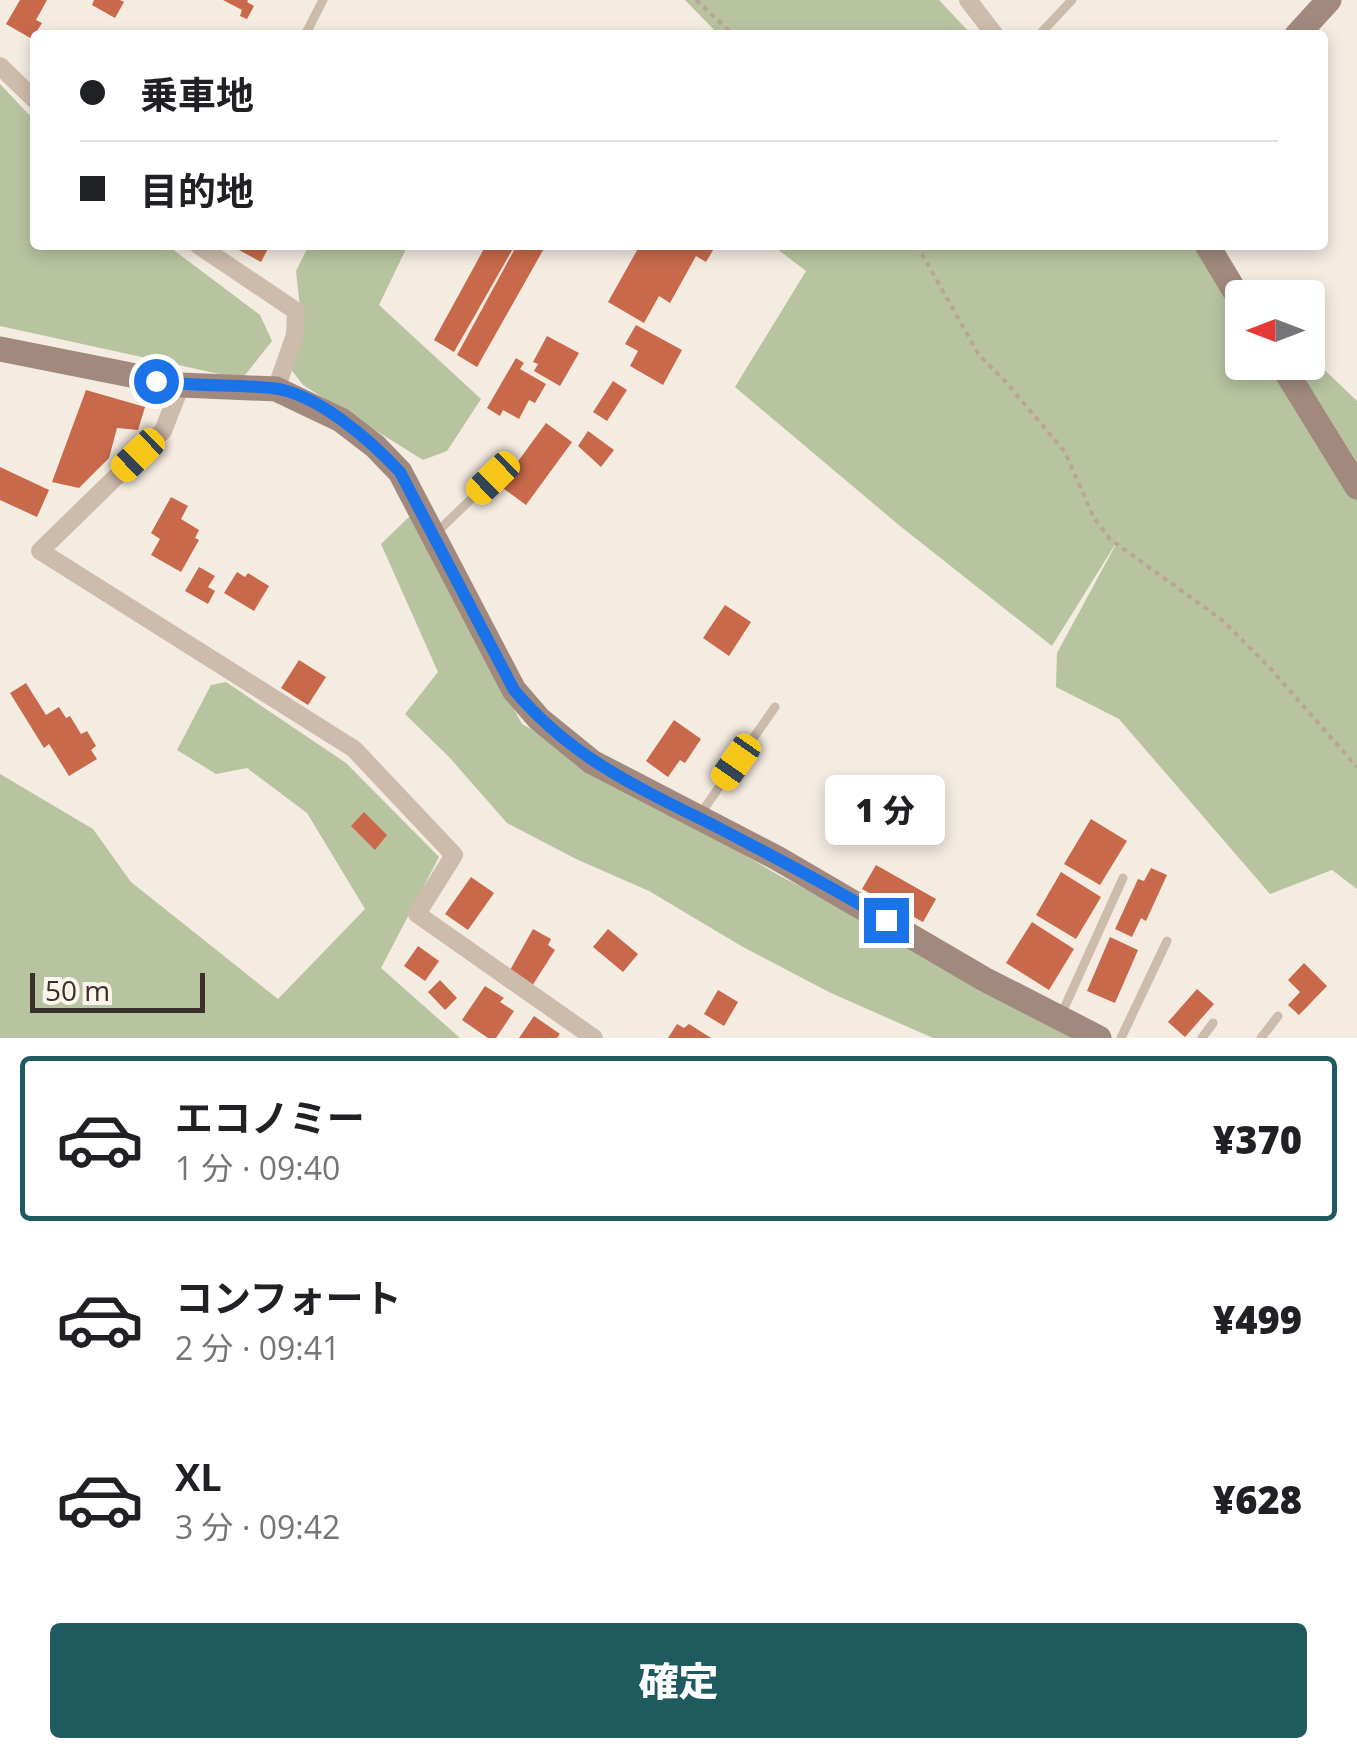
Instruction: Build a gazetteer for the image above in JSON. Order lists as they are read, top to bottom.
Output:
{
  "scale_bar": "50 m",
  "north": "left",
  "page": {
    "banner": ["乗車地", "目的地"],
    "bubble": "1 分",
    "scale": "50 m",
    "list": [
      {
        "name": "エコノミー",
        "note": "1 分 · 09:40",
        "value": "¥370"
      },
      {
        "name": "コンフォート",
        "note": "2 分 · 09:41",
        "value": "¥499"
      },
      {
        "name": "XL",
        "note": "3 分 · 09:42",
        "value": "¥628"
      }
    ],
    "buttons": "確定"
  }
}
